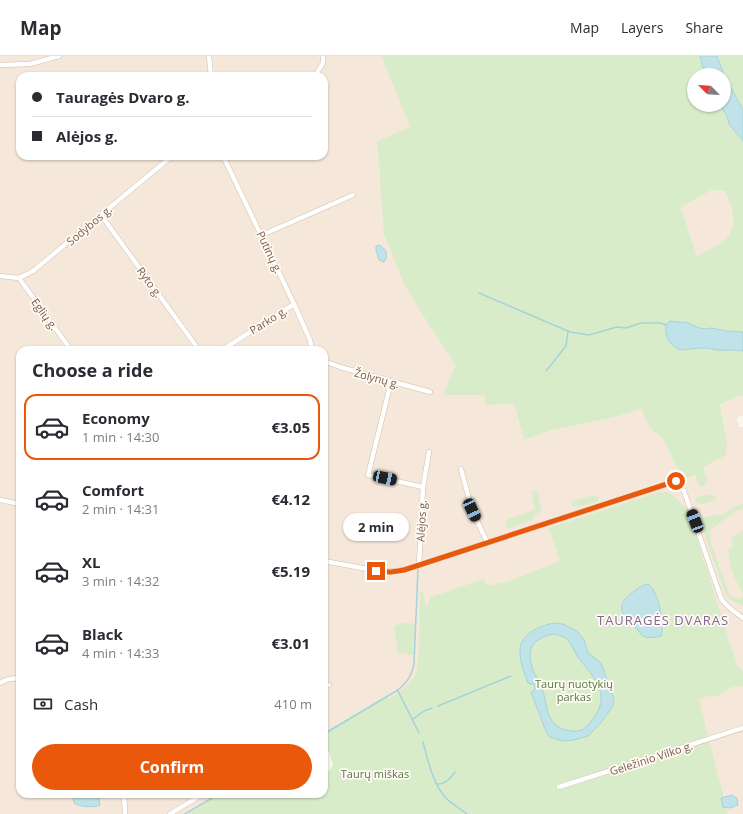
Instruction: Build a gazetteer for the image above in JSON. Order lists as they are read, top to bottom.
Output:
{
  "streets": {
    "street": [
      "Sodybos g.",
      "Putinų g.",
      "Ryto g.",
      "Eglių g.",
      "Parko g.",
      "Žolynų g.",
      "Alėjos g.",
      "Geležinio Vilko g."
    ]
  },
  "crossings": [
    ["Sodybos g.", "Ryto g."],
    ["Sodybos g.", "Eglių g."],
    ["Putinų g.", "Parko g."]
  ],
  "districts": ["TAURAGĖS DVARAS"],
  "parks": ["Taurų nuotykių parkas", "Taurų miškas"],
  "north": "top left",
  "page": {
    "header": "Map",
    "nav": ["Map", "Layers", "Share"],
    "banner": ["Tauragės Dvaro g.", "Alėjos g."],
    "heading": "Choose a ride",
    "list": [
      {
        "name": "Economy",
        "note": "1 min · 14:30",
        "value": "€3.05"
      },
      {
        "name": "Comfort",
        "note": "2 min · 14:31",
        "value": "€4.12"
      },
      {
        "name": "XL",
        "note": "3 min · 14:32",
        "value": "€5.19"
      },
      {
        "name": "Black",
        "note": "4 min · 14:33",
        "value": "€3.01"
      }
    ],
    "bubble": "2 min",
    "pay": ["Cash", "410 m"],
    "buttons": "Confirm"
  }
}
